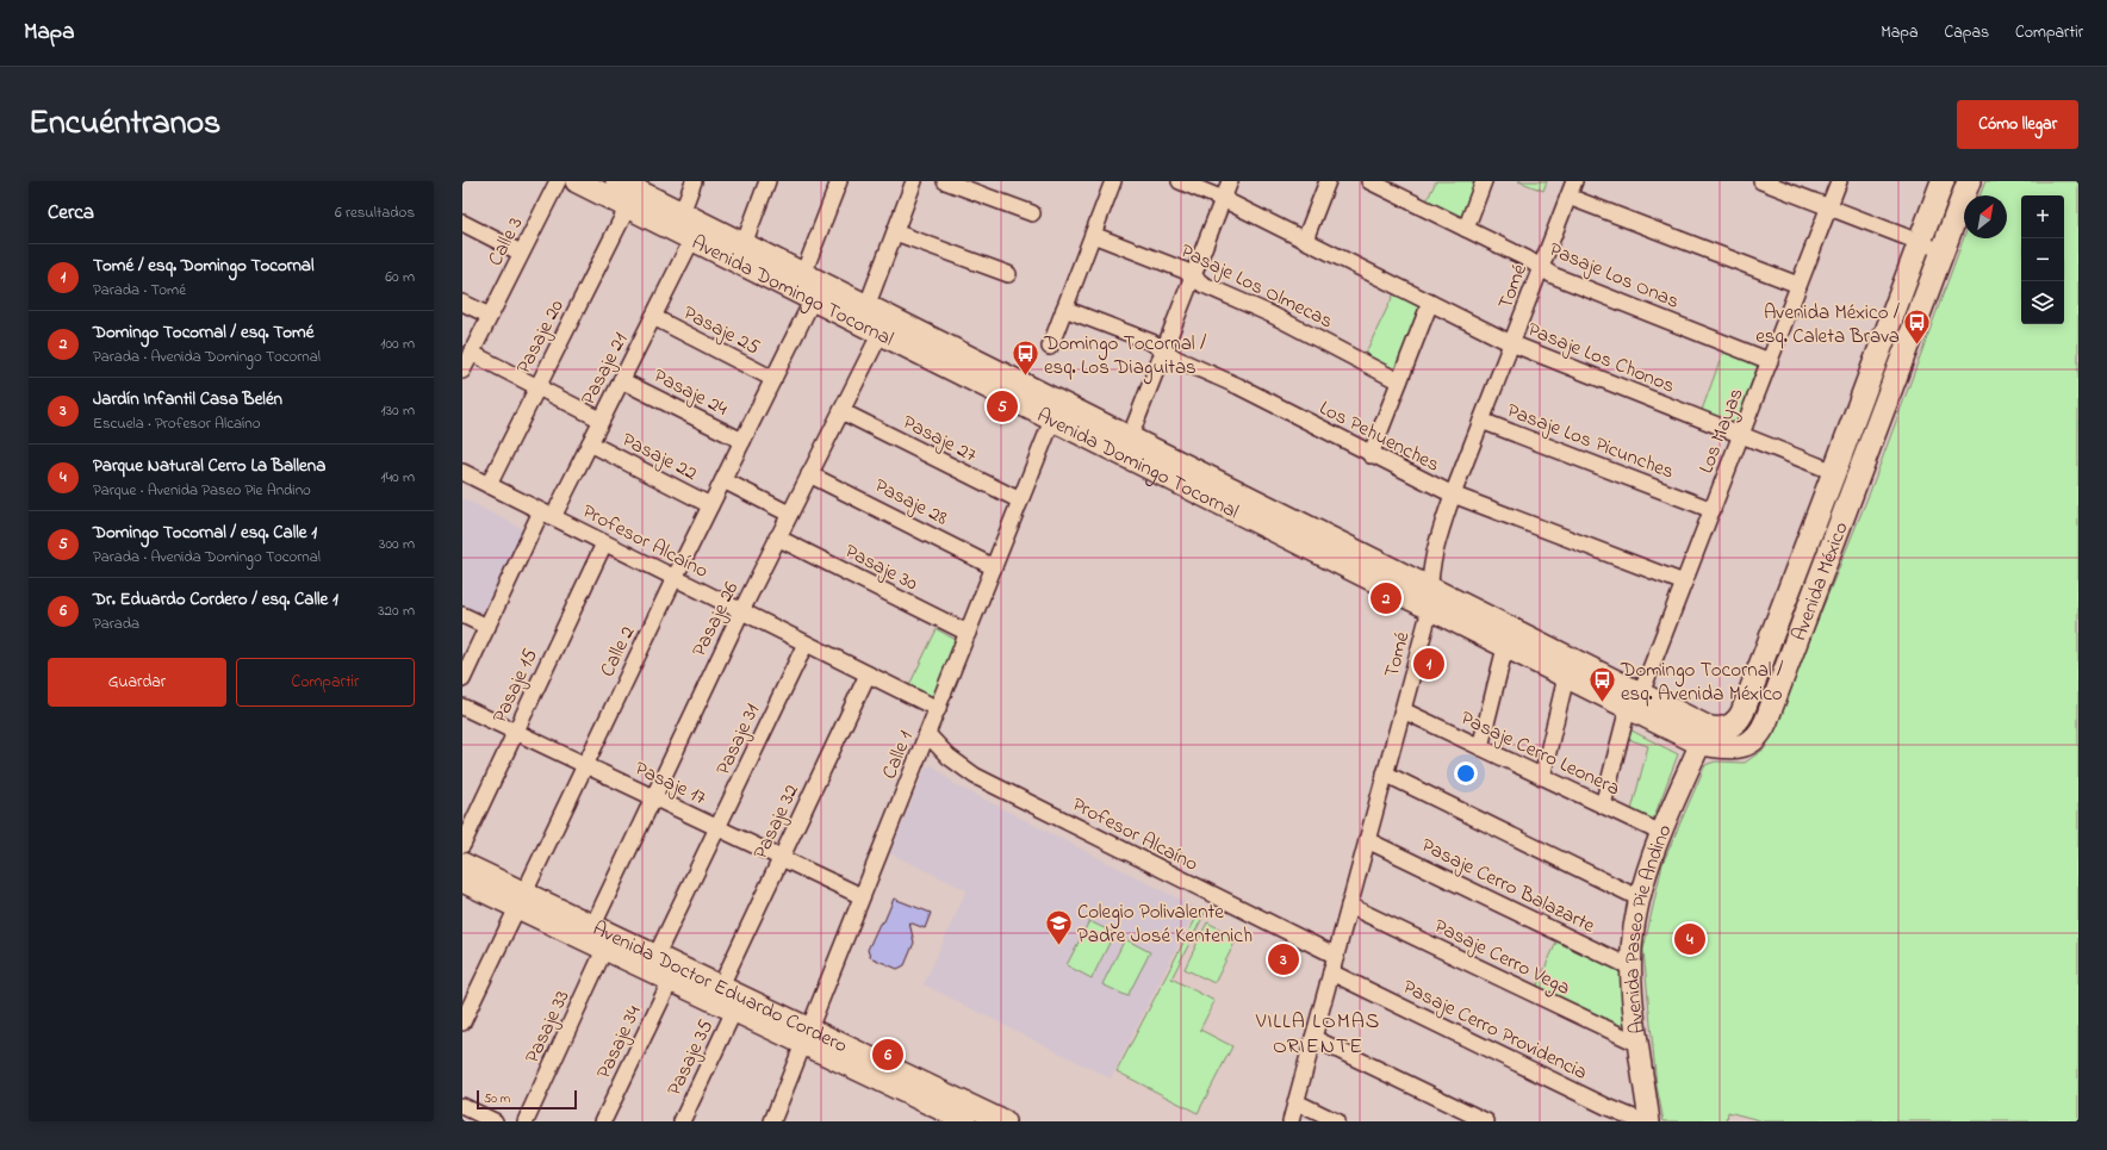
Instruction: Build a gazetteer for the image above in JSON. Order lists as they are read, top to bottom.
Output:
{
  "streets": {
    "main road": ["Avenida Domingo Tocornal", "Avenida México"],
    "street": [
      "Calle 3",
      "Pasaje Los Onas",
      "Pasaje Los Olmecas",
      "Tomé",
      "Pasaje 25",
      "Pasaje 20",
      "Pasaje Los Chonos",
      "Pasaje 21",
      "Pasaje 24",
      "Los Mayas",
      "Los Pehuenches",
      "Pasaje 27",
      "Pasaje Los Picunches",
      "Pasaje 22",
      "Pasaje 28",
      "Profesor Alcaíno",
      "Pasaje 30",
      "Pasaje 26",
      "Calle 2",
      "Pasaje 15",
      "Pasaje 31",
      "Pasaje Cerro Leonera",
      "Calle 1",
      "Pasaje 17",
      "Pasaje 32",
      "Pasaje Cerro Balazarte",
      "Avenida Paseo Pie Andino",
      "Pasaje Cerro Vega",
      "Avenida Doctor Eduardo Cordero",
      "Pasaje 33",
      "Pasaje Cerro Providencia",
      "Pasaje 34",
      "Pasaje 35"
    ]
  },
  "crossings": [
    ["Pasaje Los Onas", "Tomé"],
    ["Pasaje Los Onas", "Los Mayas"],
    ["Tomé", "Avenida Domingo Tocornal"],
    ["Tomé", "Pasaje Los Chonos"],
    ["Tomé", "Los Pehuenches"],
    ["Tomé", "Pasaje Los Picunches"],
    ["Tomé", "Profesor Alcaíno"],
    ["Tomé", "Pasaje Cerro Leonera"],
    ["Tomé", "Pasaje Cerro Balazarte"],
    ["Tomé", "Pasaje Cerro Vega"],
    ["Tomé", "Pasaje Cerro Providencia"],
    ["Avenida Domingo Tocornal", "Pasaje 20"],
    ["Avenida Domingo Tocornal", "Pasaje 21"],
    ["Avenida Domingo Tocornal", "Los Mayas"],
    ["Avenida Domingo Tocornal", "Avenida México"],
    ["Avenida Domingo Tocornal", "Pasaje 26"],
    ["Avenida Domingo Tocornal", "Calle 2"],
    ["Avenida Domingo Tocornal", "Calle 1"],
    ["Avenida Domingo Tocornal", "Avenida Paseo Pie Andino"],
    ["Pasaje 25", "Pasaje 21"],
    ["Pasaje 25", "Calle 2"],
    ["Pasaje 20", "Profesor Alcaíno"],
    ["Pasaje Los Chonos", "Los Mayas"],
    ["Pasaje Los Chonos", "Avenida México"],
    ["Pasaje 21", "Pasaje 24"],
    ["Pasaje 21", "Pasaje 22"],
    ["Pasaje 21", "Profesor Alcaíno"],
    ["Pasaje 24", "Calle 2"],
    ["Los Mayas", "Los Pehuenches"],
    ["Los Mayas", "Pasaje Los Picunches"],
    ["Los Mayas", "Pasaje Cerro Leonera"],
    ["Pasaje 27", "Pasaje 26"],
    ["Pasaje 27", "Calle 1"],
    ["Pasaje 22", "Calle 2"],
    ["Pasaje 28", "Pasaje 26"],
    ["Pasaje 28", "Calle 1"],
    ["Profesor Alcaíno", "Pasaje 26"],
    ["Profesor Alcaíno", "Calle 2"],
    ["Profesor Alcaíno", "Pasaje 15"],
    ["Profesor Alcaíno", "Pasaje 31"],
    ["Profesor Alcaíno", "Calle 1"],
    ["Profesor Alcaíno", "Pasaje 32"],
    ["Pasaje 30", "Pasaje 26"],
    ["Pasaje 30", "Calle 1"],
    ["Avenida México", "Avenida Paseo Pie Andino"],
    ["Pasaje 26", "Pasaje 17"],
    ["Pasaje 26", "Avenida Doctor Eduardo Cordero"],
    ["Calle 2", "Pasaje 17"],
    ["Calle 2", "Avenida Doctor Eduardo Cordero"],
    ["Pasaje 15", "Pasaje 17"],
    ["Pasaje 31", "Pasaje 17"],
    ["Pasaje 31", "Avenida Doctor Eduardo Cordero"],
    ["Pasaje Cerro Leonera", "Avenida Paseo Pie Andino"],
    ["Calle 1", "Pasaje 17"],
    ["Calle 1", "Avenida Doctor Eduardo Cordero"],
    ["Pasaje 17", "Pasaje 32"],
    ["Pasaje 32", "Avenida Doctor Eduardo Cordero"],
    ["Pasaje Cerro Balazarte", "Avenida Paseo Pie Andino"],
    ["Avenida Paseo Pie Andino", "Pasaje Cerro Vega"],
    ["Avenida Doctor Eduardo Cordero", "Pasaje 33"],
    ["Avenida Doctor Eduardo Cordero", "Pasaje 34"],
    ["Avenida Doctor Eduardo Cordero", "Pasaje 35"]
  ],
  "districts": ["VILLA LOMAS ORIENTE"],
  "places": {
    "bus stop": ["Avenida México / esq. Caleta Brava", "Domingo Tocornal / esq. Los Diaguitas", "Domingo Tocornal / esq. Avenida México"],
    "school or university": ["Colegio Polivalente Padre José Kentenich"]
  },
  "scale_bar": "50 m",
  "north": "top right",
  "page": {
    "header": "Mapa",
    "nav": ["Mapa", "Capas", "Compartir"],
    "title": "Encuéntranos",
    "buttons": [
      "Cómo llegar",
      ["Guardar", "Compartir"]
    ],
    "heading": ["Cerca", "6 resultados"],
    "map_buttons": ["+", "−"],
    "list": [
      {
        "mark": "1",
        "name": "Tomé / esq. Domingo Tocornal",
        "note": "Parada · Tomé",
        "value": "60 m"
      },
      {
        "mark": "2",
        "name": "Domingo Tocornal / esq. Tomé",
        "note": "Parada · Avenida Domingo Tocornal",
        "value": "100 m"
      },
      {
        "mark": "3",
        "name": "Jardín Infantil Casa Belén",
        "note": "Escuela · Profesor Alcaíno",
        "value": "130 m"
      },
      {
        "mark": "4",
        "name": "Parque Natural Cerro La Ballena",
        "note": "Parque · Avenida Paseo Pie Andino",
        "value": "140 m"
      },
      {
        "mark": "5",
        "name": "Domingo Tocornal / esq. Calle 1",
        "note": "Parada · Avenida Domingo Tocornal",
        "value": "300 m"
      },
      {
        "mark": "6",
        "name": "Dr. Eduardo Cordero / esq. Calle 1",
        "note": "Parada",
        "value": "320 m"
      }
    ],
    "pins": [
      "5",
      "2",
      "1",
      "4",
      "3",
      "6"
    ],
    "scale": "50 m"
  }
}
